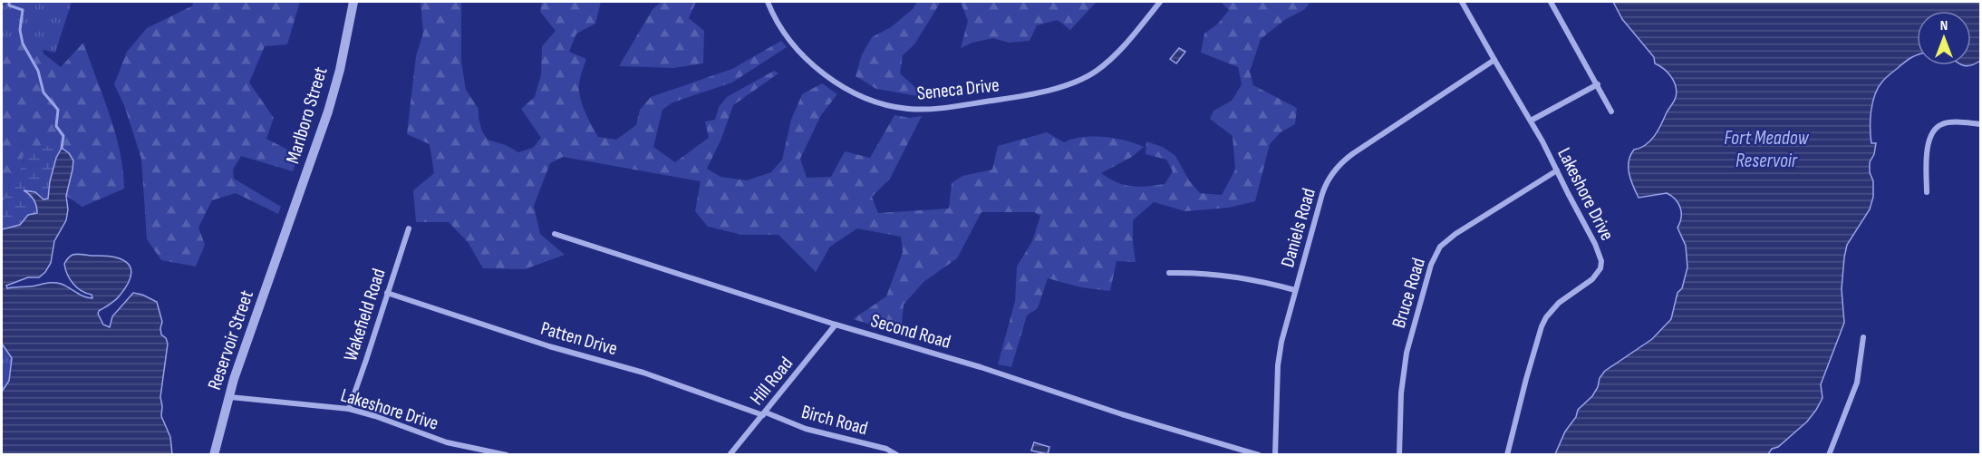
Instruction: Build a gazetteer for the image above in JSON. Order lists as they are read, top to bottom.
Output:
{
  "streets": {
    "street": [
      "Seneca Drive",
      "Marlboro Street",
      "Lakeshore Drive",
      "Daniels Road",
      "Bruce Road",
      "Wakefield Road",
      "Second Road",
      "Patten Drive",
      "Reservoir Street",
      "Hill Road",
      "Birch Road"
    ]
  },
  "crossings": [
    ["Marlboro Street", "Reservoir Street"],
    ["Lakeshore Drive", "Daniels Road"],
    ["Lakeshore Drive", "Bruce Road"],
    ["Lakeshore Drive", "Wakefield Road"],
    ["Lakeshore Drive", "Reservoir Street"],
    ["Wakefield Road", "Patten Drive"],
    ["Second Road", "Hill Road"],
    ["Patten Drive", "Hill Road"],
    ["Patten Drive", "Birch Road"],
    ["Hill Road", "Birch Road"]
  ],
  "water": ["Fort Meadow Reservoir"],
  "north": "top"
}
